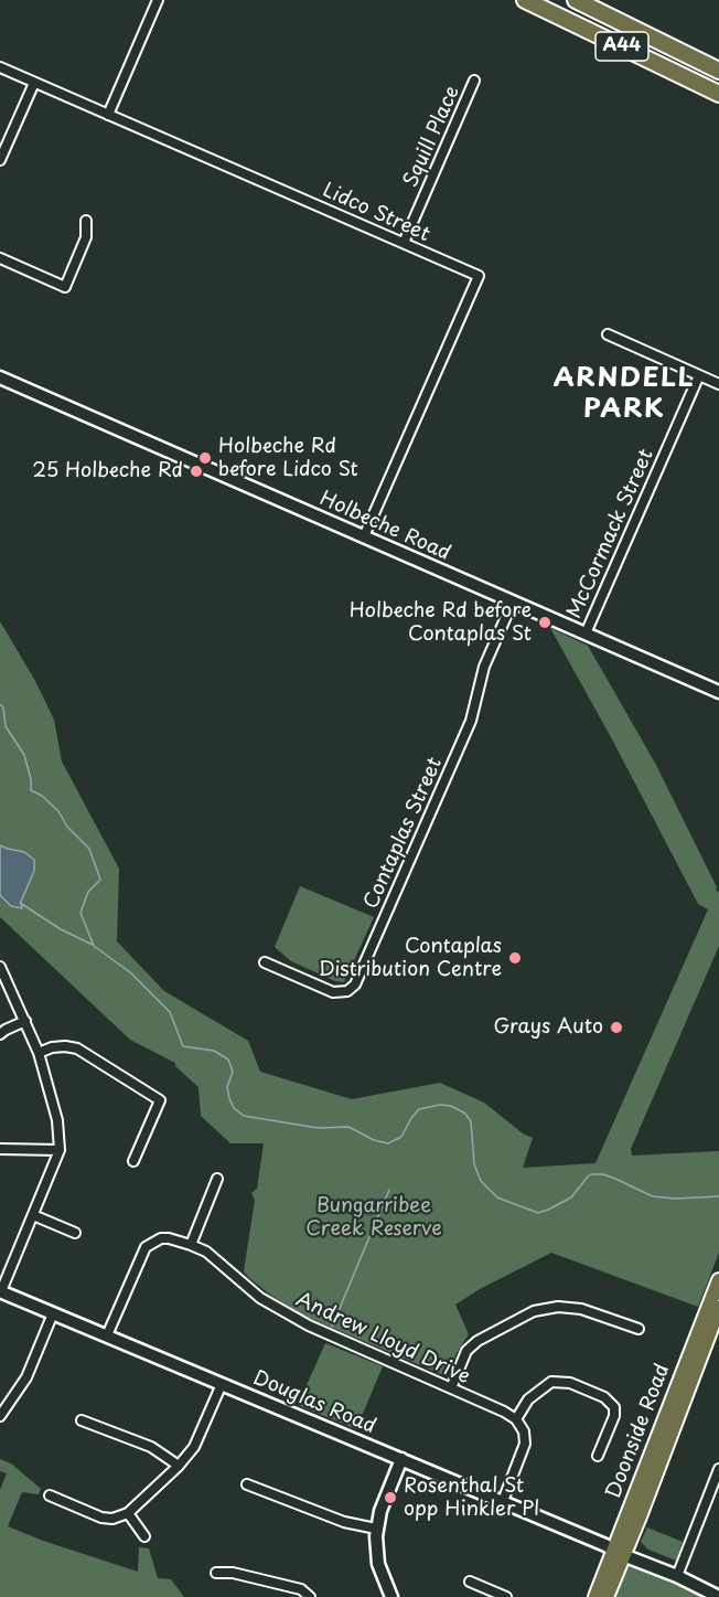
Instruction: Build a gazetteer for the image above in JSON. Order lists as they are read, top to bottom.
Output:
{
  "streets": {
    "highway": ["A44"],
    "main road": ["Doonside Road"],
    "street": [
      "Squill Place",
      "Lidco Street",
      "Holbeche Road",
      "McCormack Street",
      "Contaplas Street",
      "Andrew Lloyd Drive",
      "Douglas Road"
    ]
  },
  "crossings": [
    ["Squill Place", "Lidco Street"],
    ["Lidco Street", "Holbeche Road"],
    ["Holbeche Road", "McCormack Street"],
    ["Holbeche Road", "Contaplas Street"],
    ["Andrew Lloyd Drive", "Douglas Road"],
    ["Douglas Road", "Doonside Road"]
  ],
  "districts": ["ARNDELL PARK"],
  "parks": ["Bungarribee Creek Reserve"],
  "places": [
    "Holbeche Rd before Lidco St",
    "25 Holbeche Rd",
    "Holbeche Rd before Contaplas St",
    "Contaplas Distribution Centre",
    "Grays Auto",
    "Rosenthal St opp Hinkler Pl"
  ]
}
